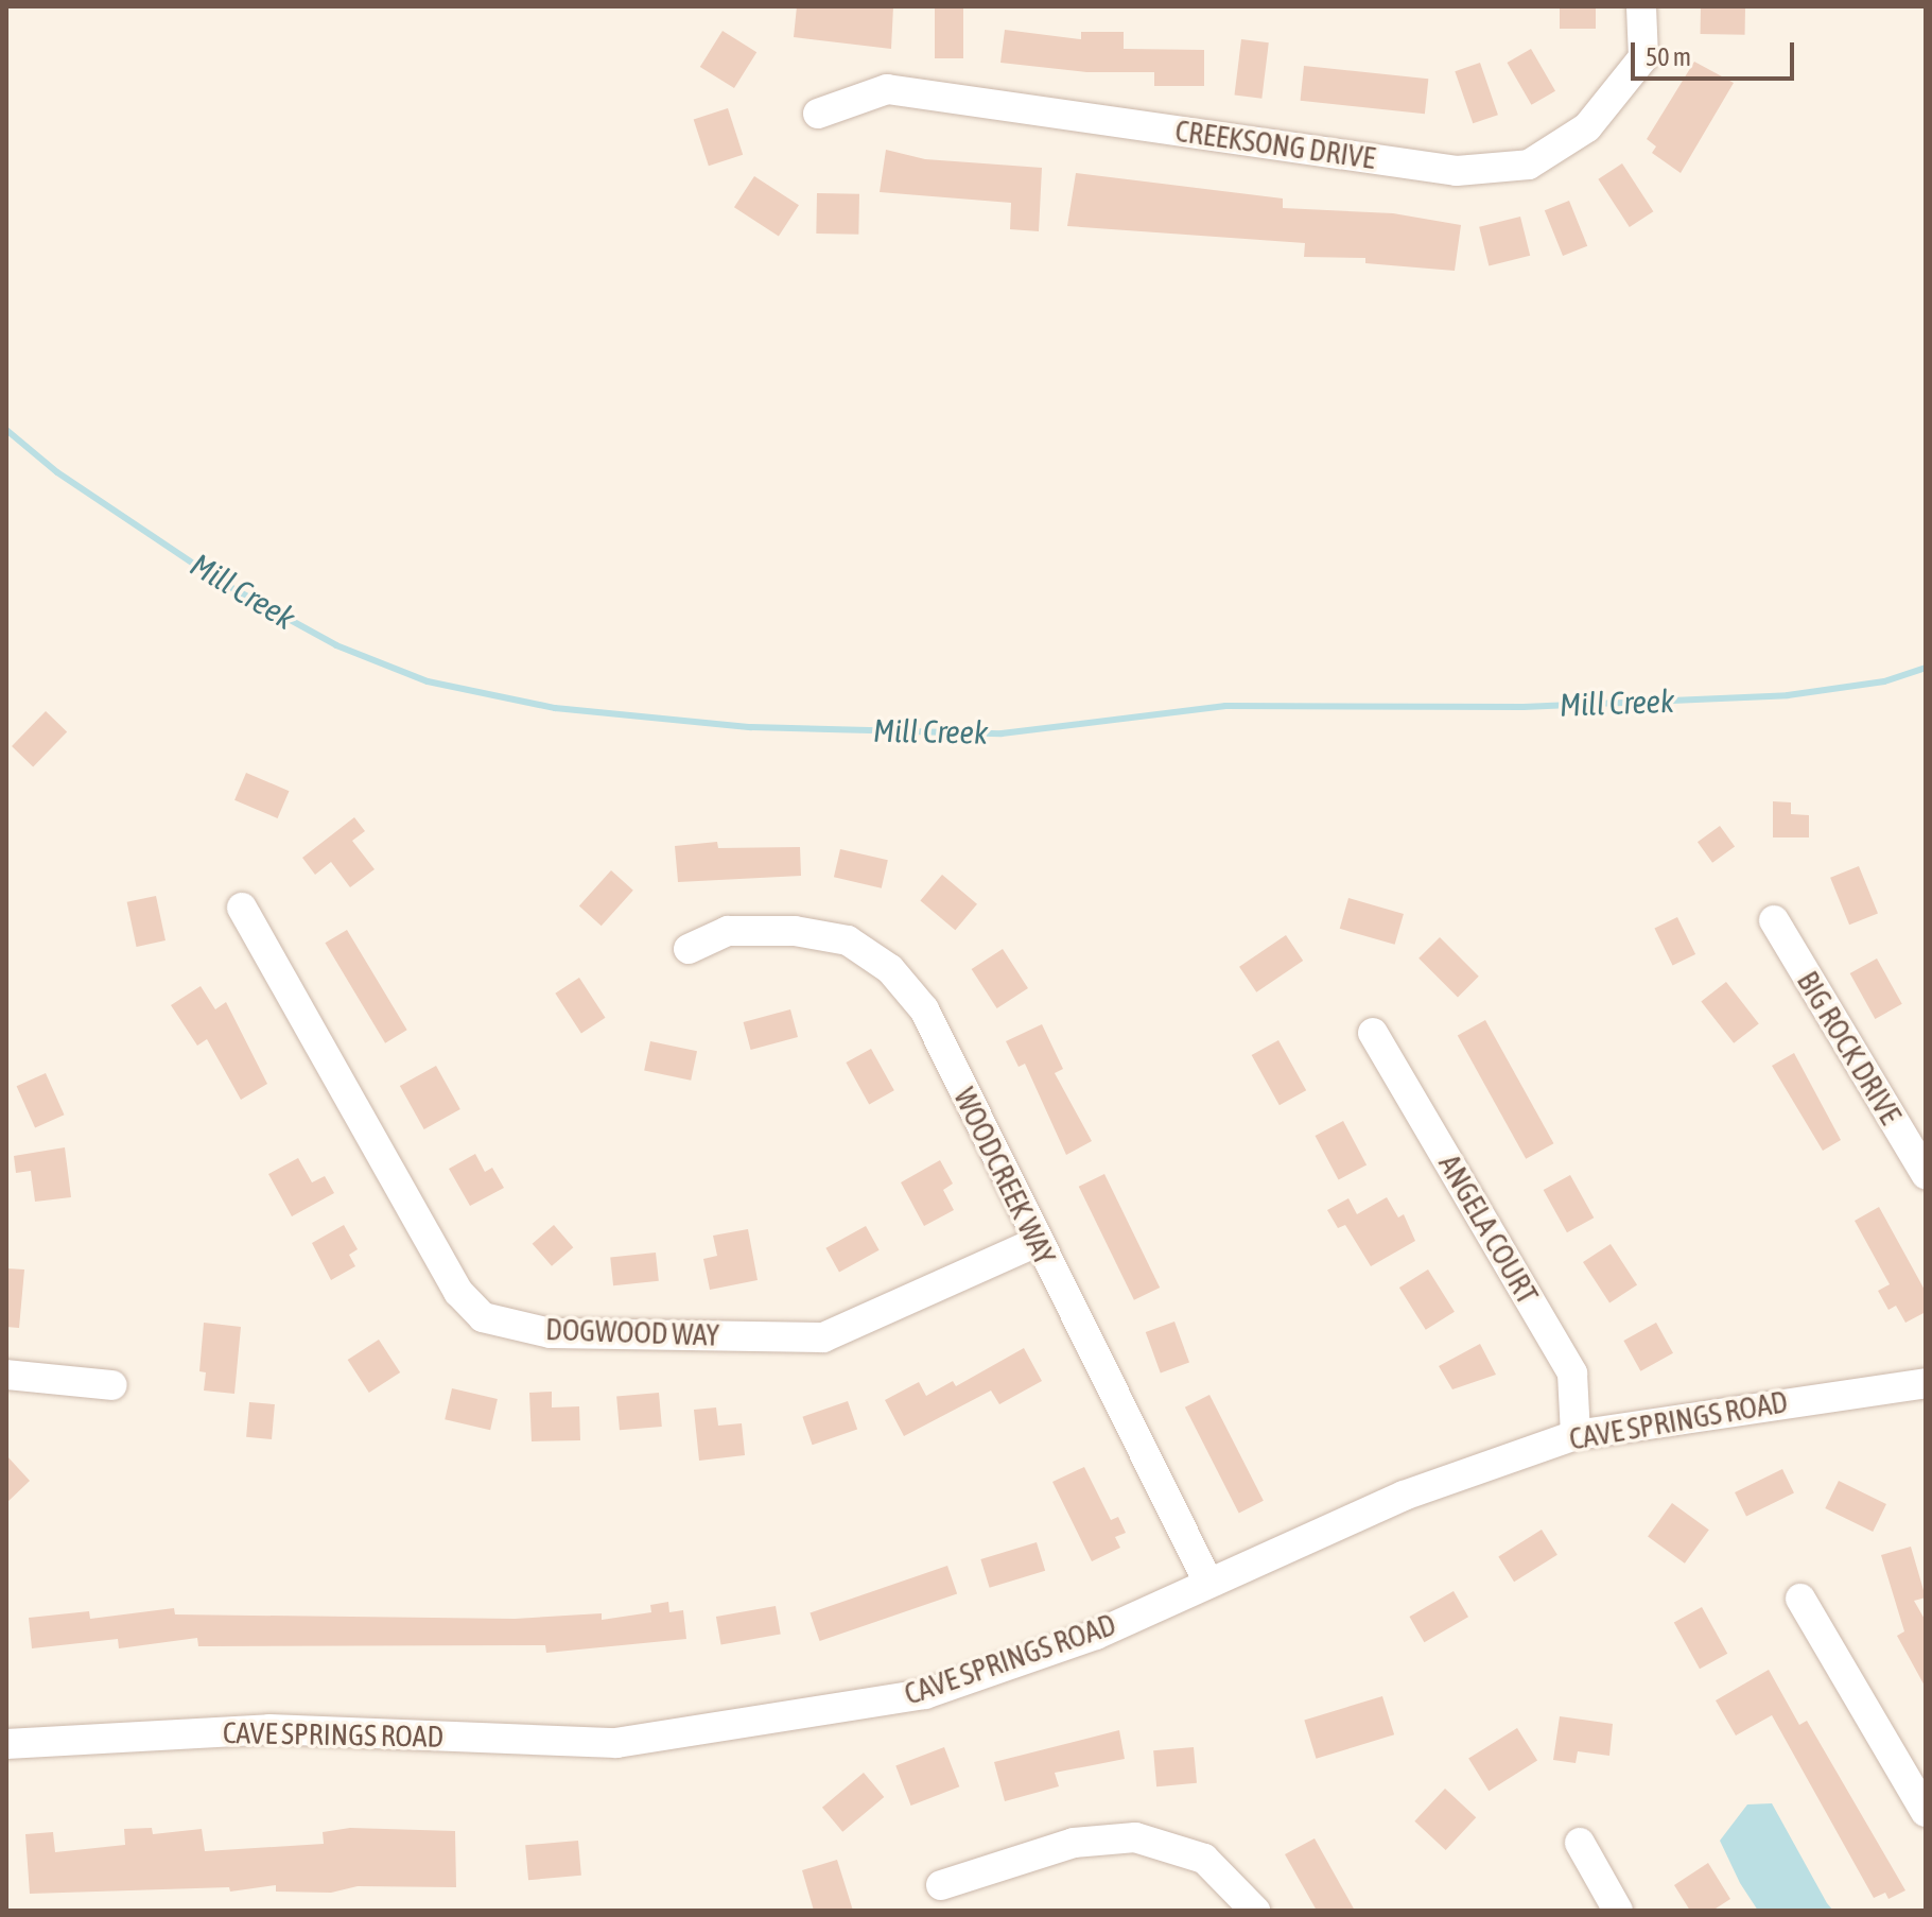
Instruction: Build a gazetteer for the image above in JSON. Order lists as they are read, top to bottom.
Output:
{
  "streets": {
    "street": [
      "CREEKSONG DRIVE",
      "BIG ROCK DRIVE",
      "WOODCREEK WAY",
      "ANGELA COURT",
      "DOGWOOD WAY",
      "CAVE SPRINGS ROAD"
    ]
  },
  "crossings": [
    ["WOODCREEK WAY", "DOGWOOD WAY"],
    ["WOODCREEK WAY", "CAVE SPRINGS ROAD"],
    ["ANGELA COURT", "CAVE SPRINGS ROAD"]
  ],
  "water": ["Mill Creek"],
  "scale_bar": "50 m"
}
